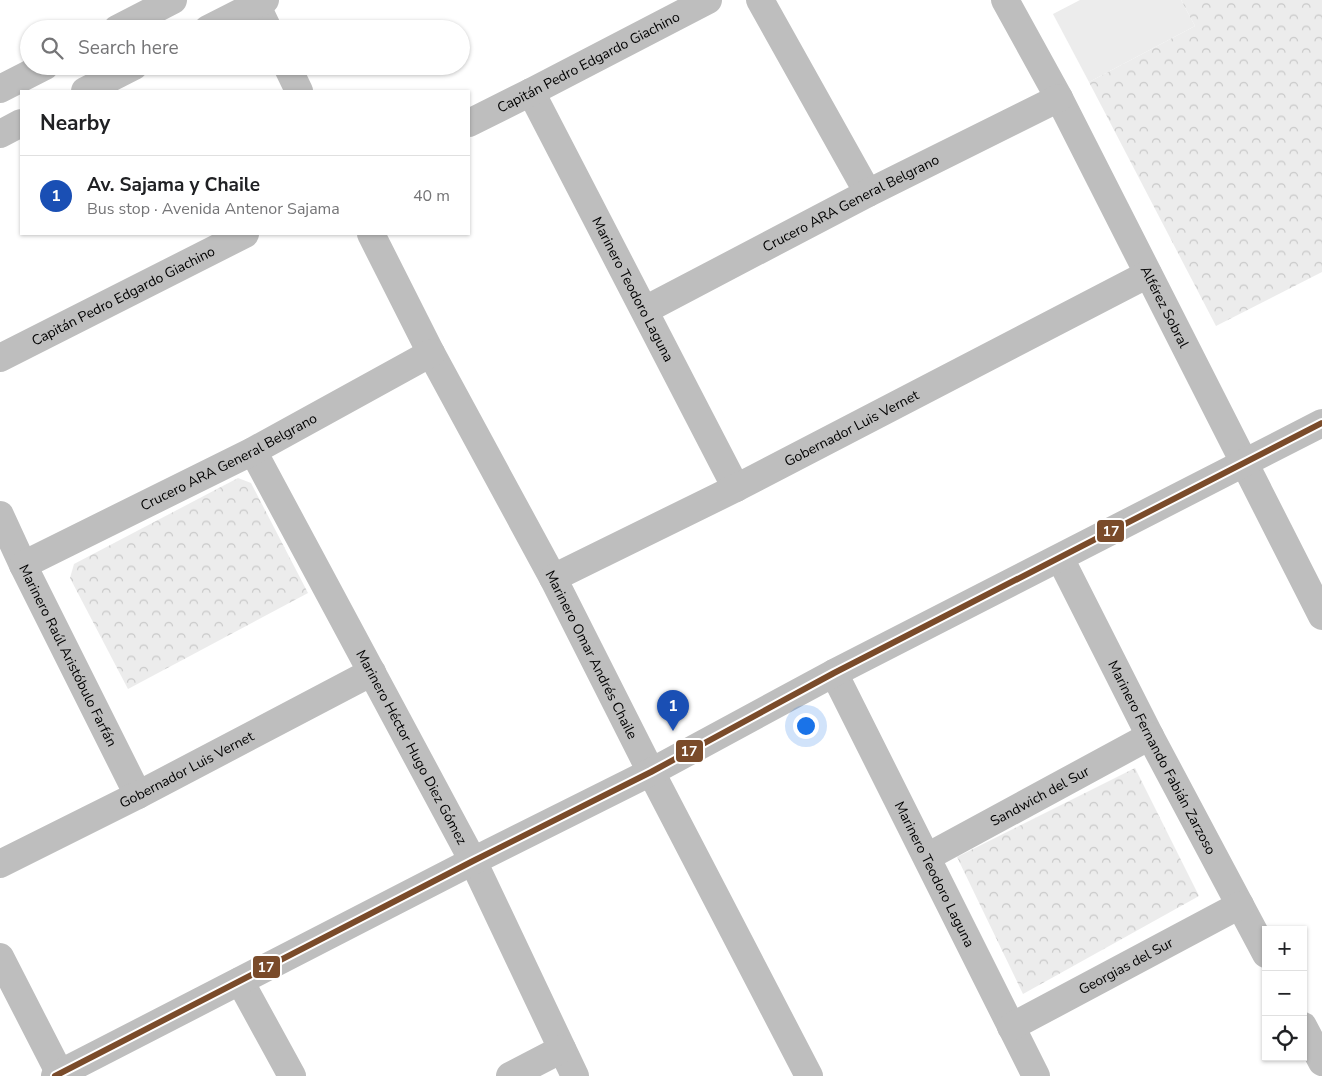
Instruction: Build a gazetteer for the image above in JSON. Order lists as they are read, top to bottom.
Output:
{
  "streets": {
    "street": [
      "Capitán Pedro Edgardo Giachino",
      "Crucero ARA General Belgrano",
      "Marinero Teodoro Laguna",
      "Alférez Sobral",
      "Gobernador Luis Vernet",
      "Marinero Omar Andrés Chaile",
      "Marinero Raúl Aristóbulo Farfán",
      "Marinero Héctor Hugo Diez Gómez",
      "Marinero Fernando Fabián Zarzoso",
      "Sandwich del Sur",
      "Georgias del Sur"
    ]
  },
  "crossings": [
    ["Capitán Pedro Edgardo Giachino", "Marinero Teodoro Laguna"],
    ["Crucero ARA General Belgrano", "Marinero Teodoro Laguna"],
    ["Crucero ARA General Belgrano", "Alférez Sobral"],
    ["Crucero ARA General Belgrano", "Marinero Omar Andrés Chaile"],
    ["Crucero ARA General Belgrano", "Marinero Raúl Aristóbulo Farfán"],
    ["Crucero ARA General Belgrano", "Marinero Héctor Hugo Diez Gómez"],
    ["Marinero Teodoro Laguna", "Gobernador Luis Vernet"],
    ["Marinero Teodoro Laguna", "Sandwich del Sur"],
    ["Marinero Teodoro Laguna", "Georgias del Sur"],
    ["Alférez Sobral", "Gobernador Luis Vernet"],
    ["Gobernador Luis Vernet", "Marinero Omar Andrés Chaile"],
    ["Gobernador Luis Vernet", "Marinero Raúl Aristóbulo Farfán"],
    ["Gobernador Luis Vernet", "Marinero Héctor Hugo Diez Gómez"],
    ["Marinero Fernando Fabián Zarzoso", "Sandwich del Sur"],
    ["Marinero Fernando Fabián Zarzoso", "Georgias del Sur"]
  ],
  "lines": ["transit line 17"],
  "page": {
    "search": "Search here",
    "heading": "Nearby",
    "list": [
      {
        "mark": "1",
        "name": "Av. Sajama y Chaile",
        "note": "Bus stop · Avenida Antenor Sajama",
        "value": "40 m"
      }
    ],
    "pins": "1",
    "map_buttons": ["+", "−"]
  }
}
